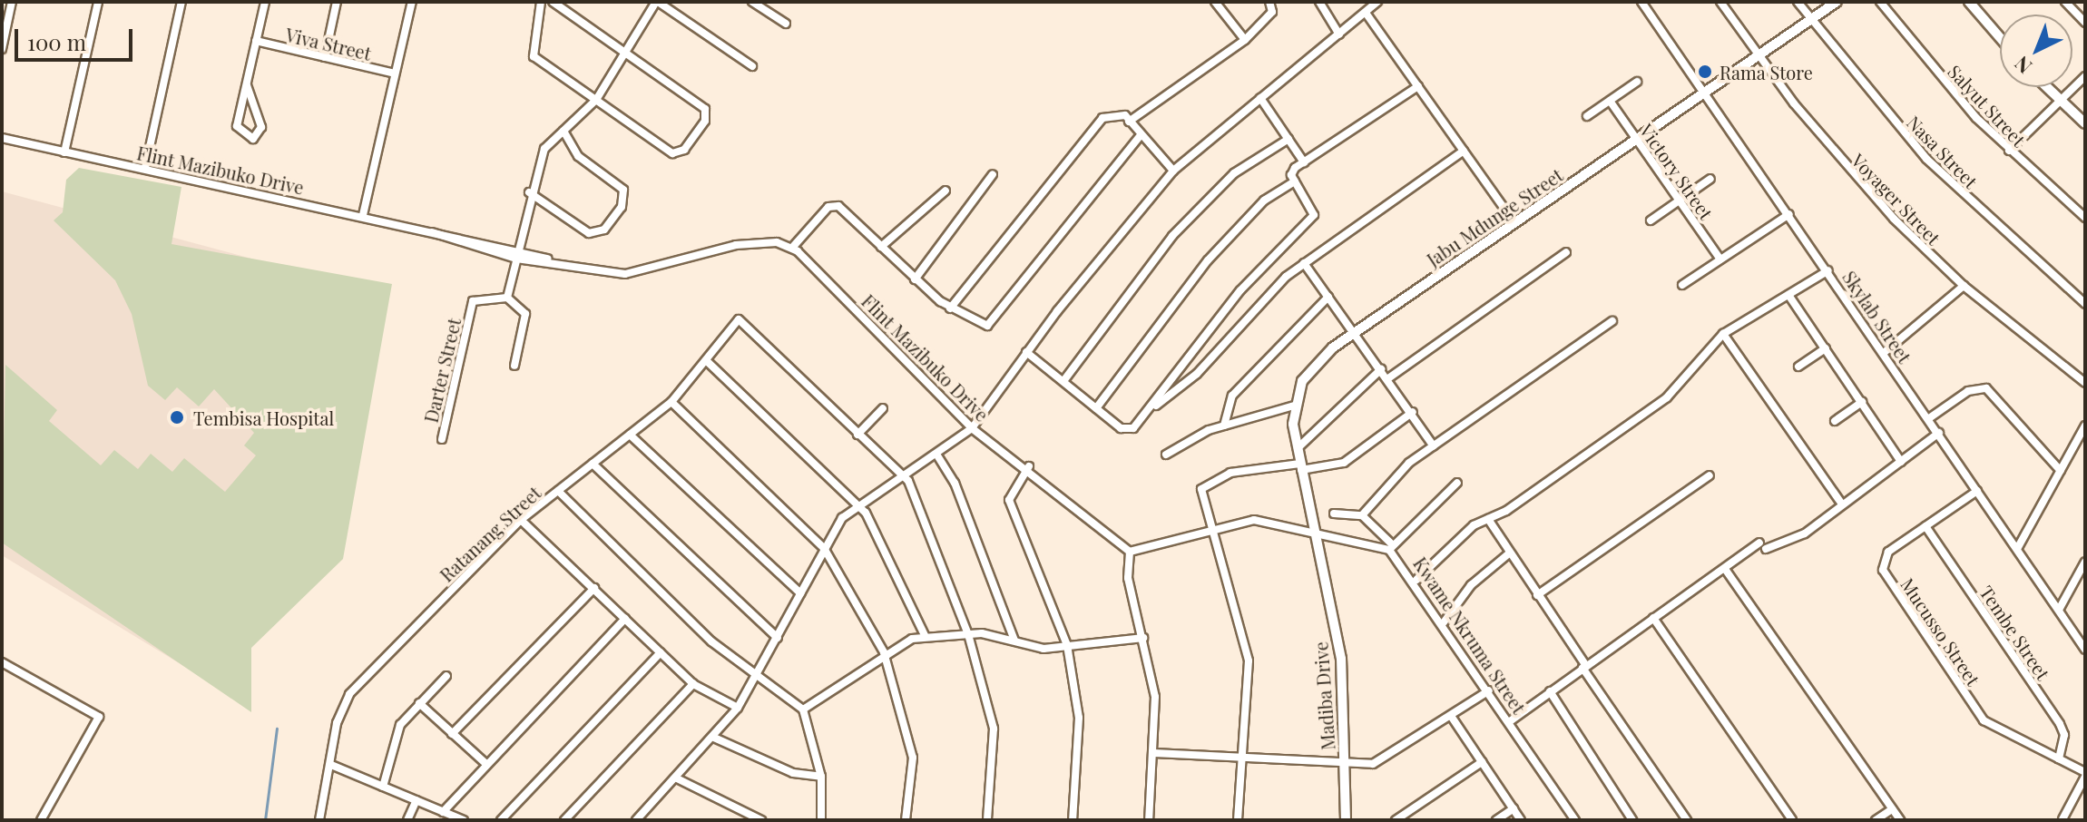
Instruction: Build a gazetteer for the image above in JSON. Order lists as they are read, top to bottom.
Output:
{
  "streets": {
    "street": [
      "Viva Street",
      "Salyut Street",
      "Nasa Street",
      "Flint Mazibuko Drive",
      "Victory Street",
      "Voyager Street",
      "Jabu Mdunge Street",
      "Skylab Street",
      "Darter Street",
      "Ratanang Street",
      "Mucusso Street",
      "Tembe Street",
      "Kwame Nkruma Street",
      "Madiba Drive"
    ]
  },
  "crossings": [
    ["Nasa Street", "Jabu Mdunge Street"],
    ["Flint Mazibuko Drive", "Kwame Nkruma Street"],
    ["Victory Street", "Jabu Mdunge Street"],
    ["Voyager Street", "Jabu Mdunge Street"],
    ["Jabu Mdunge Street", "Skylab Street"],
    ["Jabu Mdunge Street", "Kwame Nkruma Street"],
    ["Jabu Mdunge Street", "Madiba Drive"],
    ["Skylab Street", "Mucusso Street"],
    ["Mucusso Street", "Tembe Street"],
    ["Kwame Nkruma Street", "Madiba Drive"]
  ],
  "places": ["Rama Store", "Tembisa Hospital"],
  "scale_bar": "100 m",
  "north": "bottom left"
}
